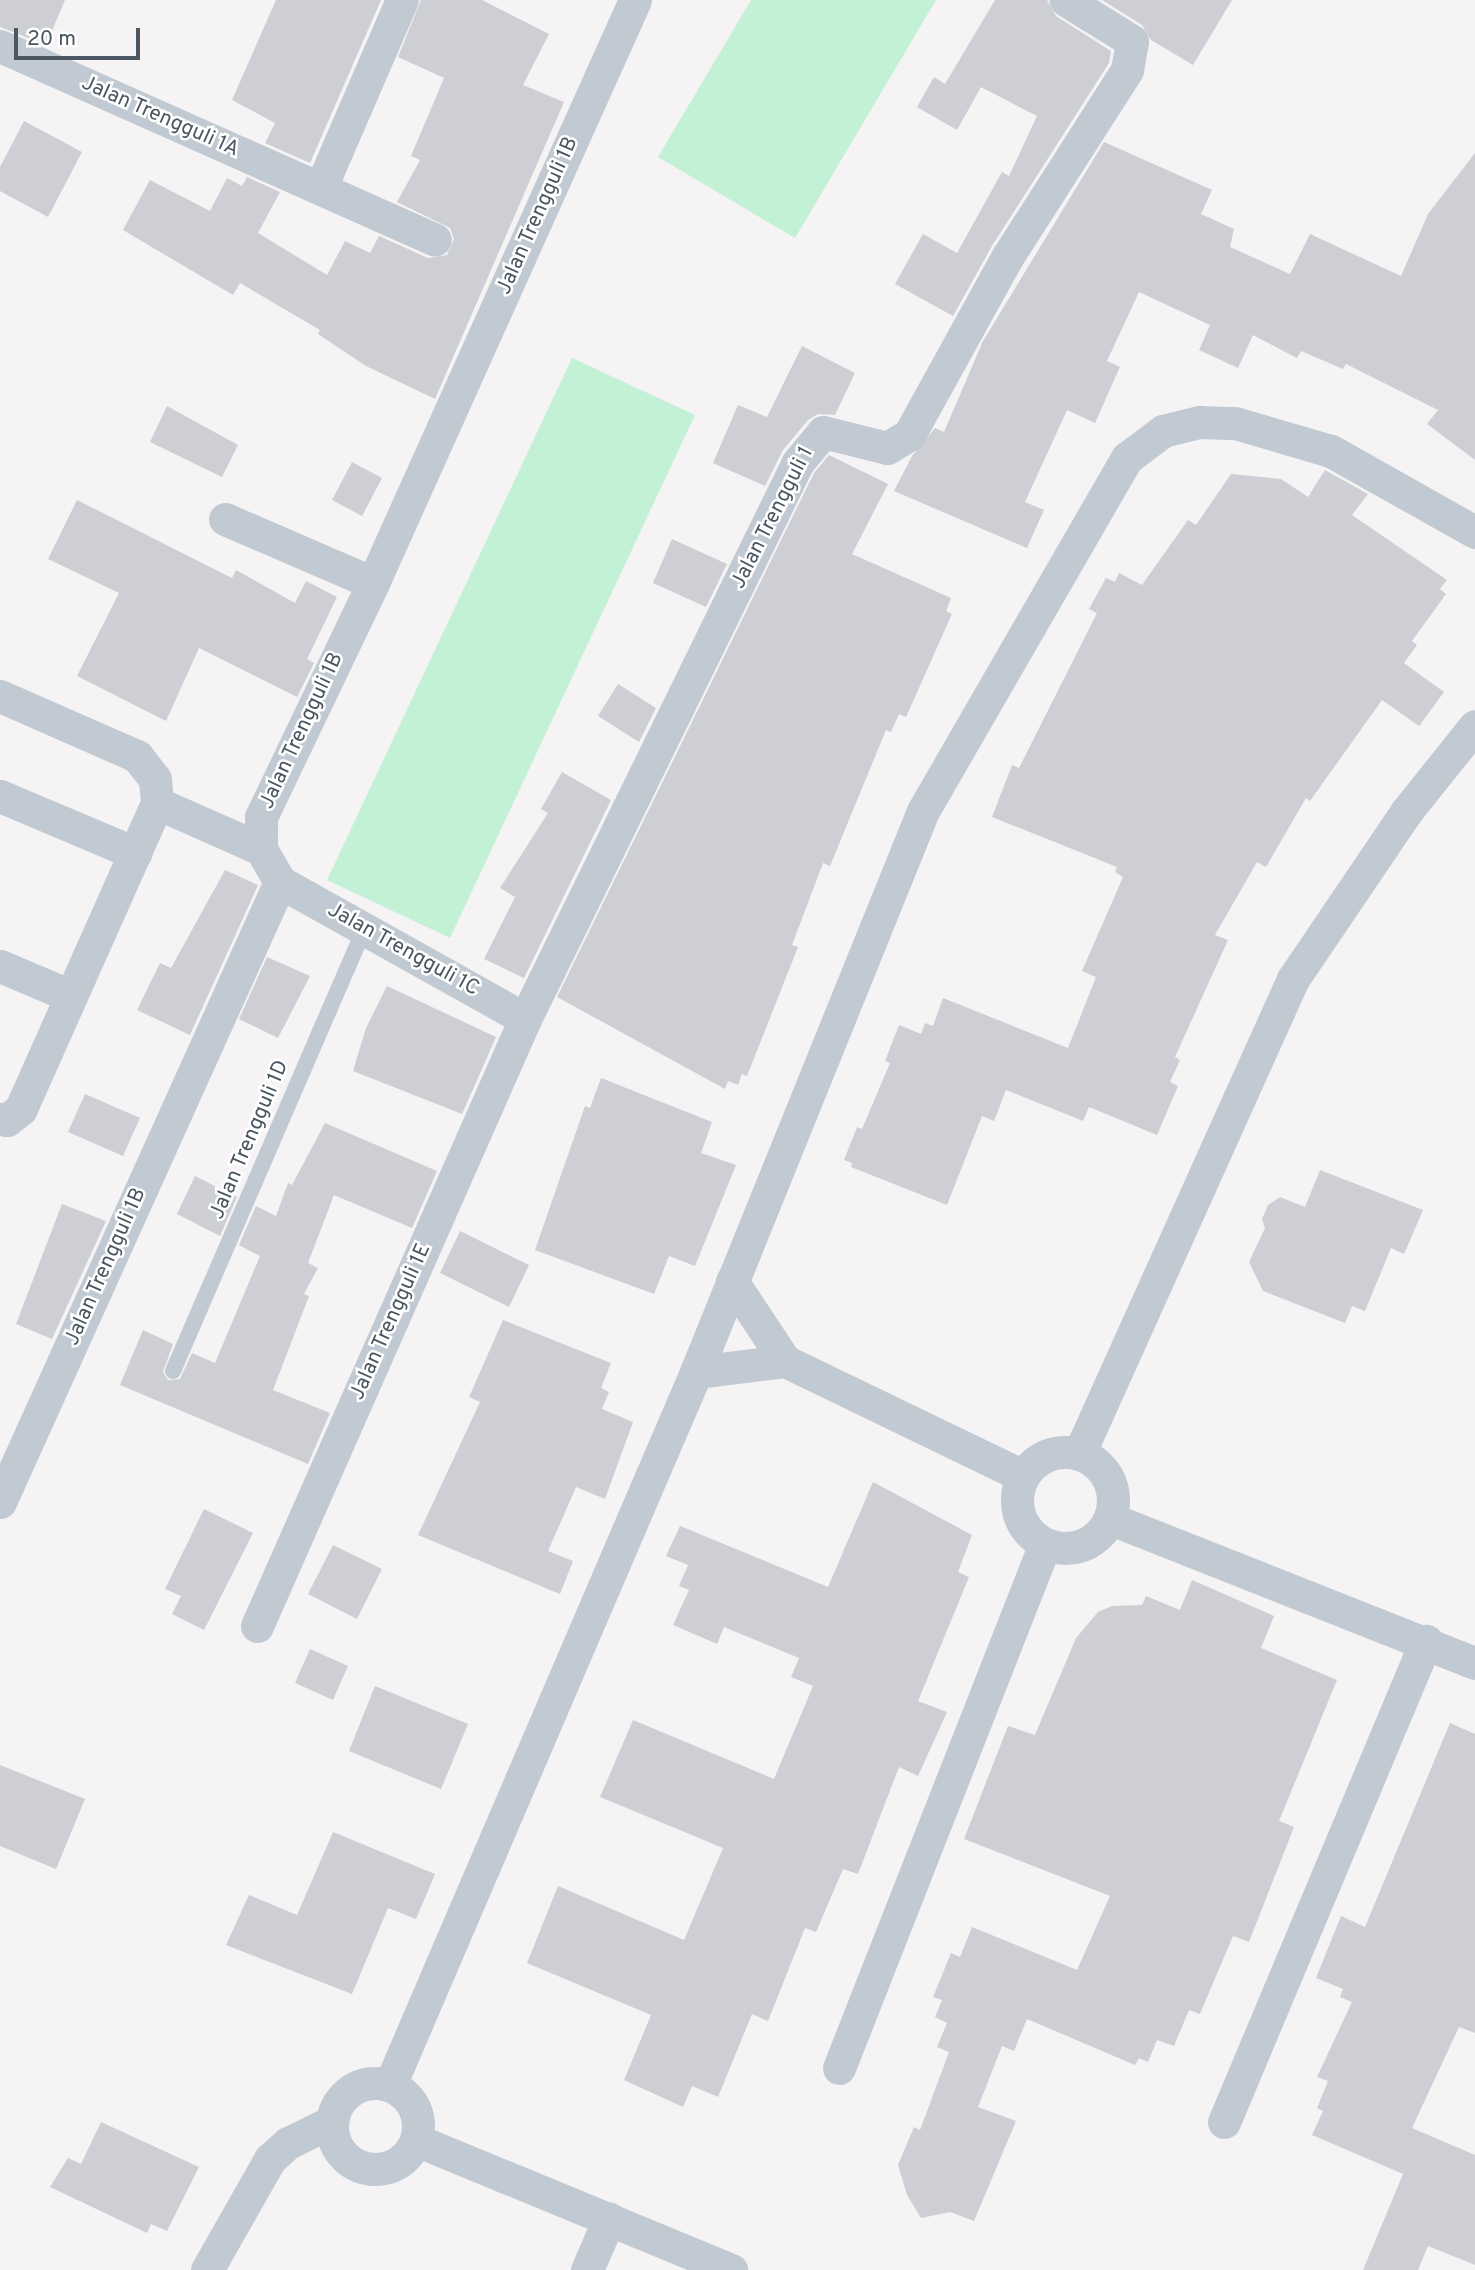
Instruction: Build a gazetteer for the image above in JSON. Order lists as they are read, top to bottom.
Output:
{
  "streets": {
    "street": [
      "Jalan Trengguli 1A",
      "Jalan Trengguli 1B",
      "Jalan Trengguli 1",
      "Jalan Trengguli 1C",
      "Jalan Trengguli 1E"
    ],
    "lane": ["Jalan Trengguli 1D"]
  },
  "crossings": [
    ["Jalan Trengguli 1B", "Jalan Trengguli 1C"],
    ["Jalan Trengguli 1", "Jalan Trengguli 1C"],
    ["Jalan Trengguli 1", "Jalan Trengguli 1E"],
    ["Jalan Trengguli 1C", "Jalan Trengguli 1D"],
    ["Jalan Trengguli 1C", "Jalan Trengguli 1E"]
  ],
  "scale_bar": "20 m"
}
